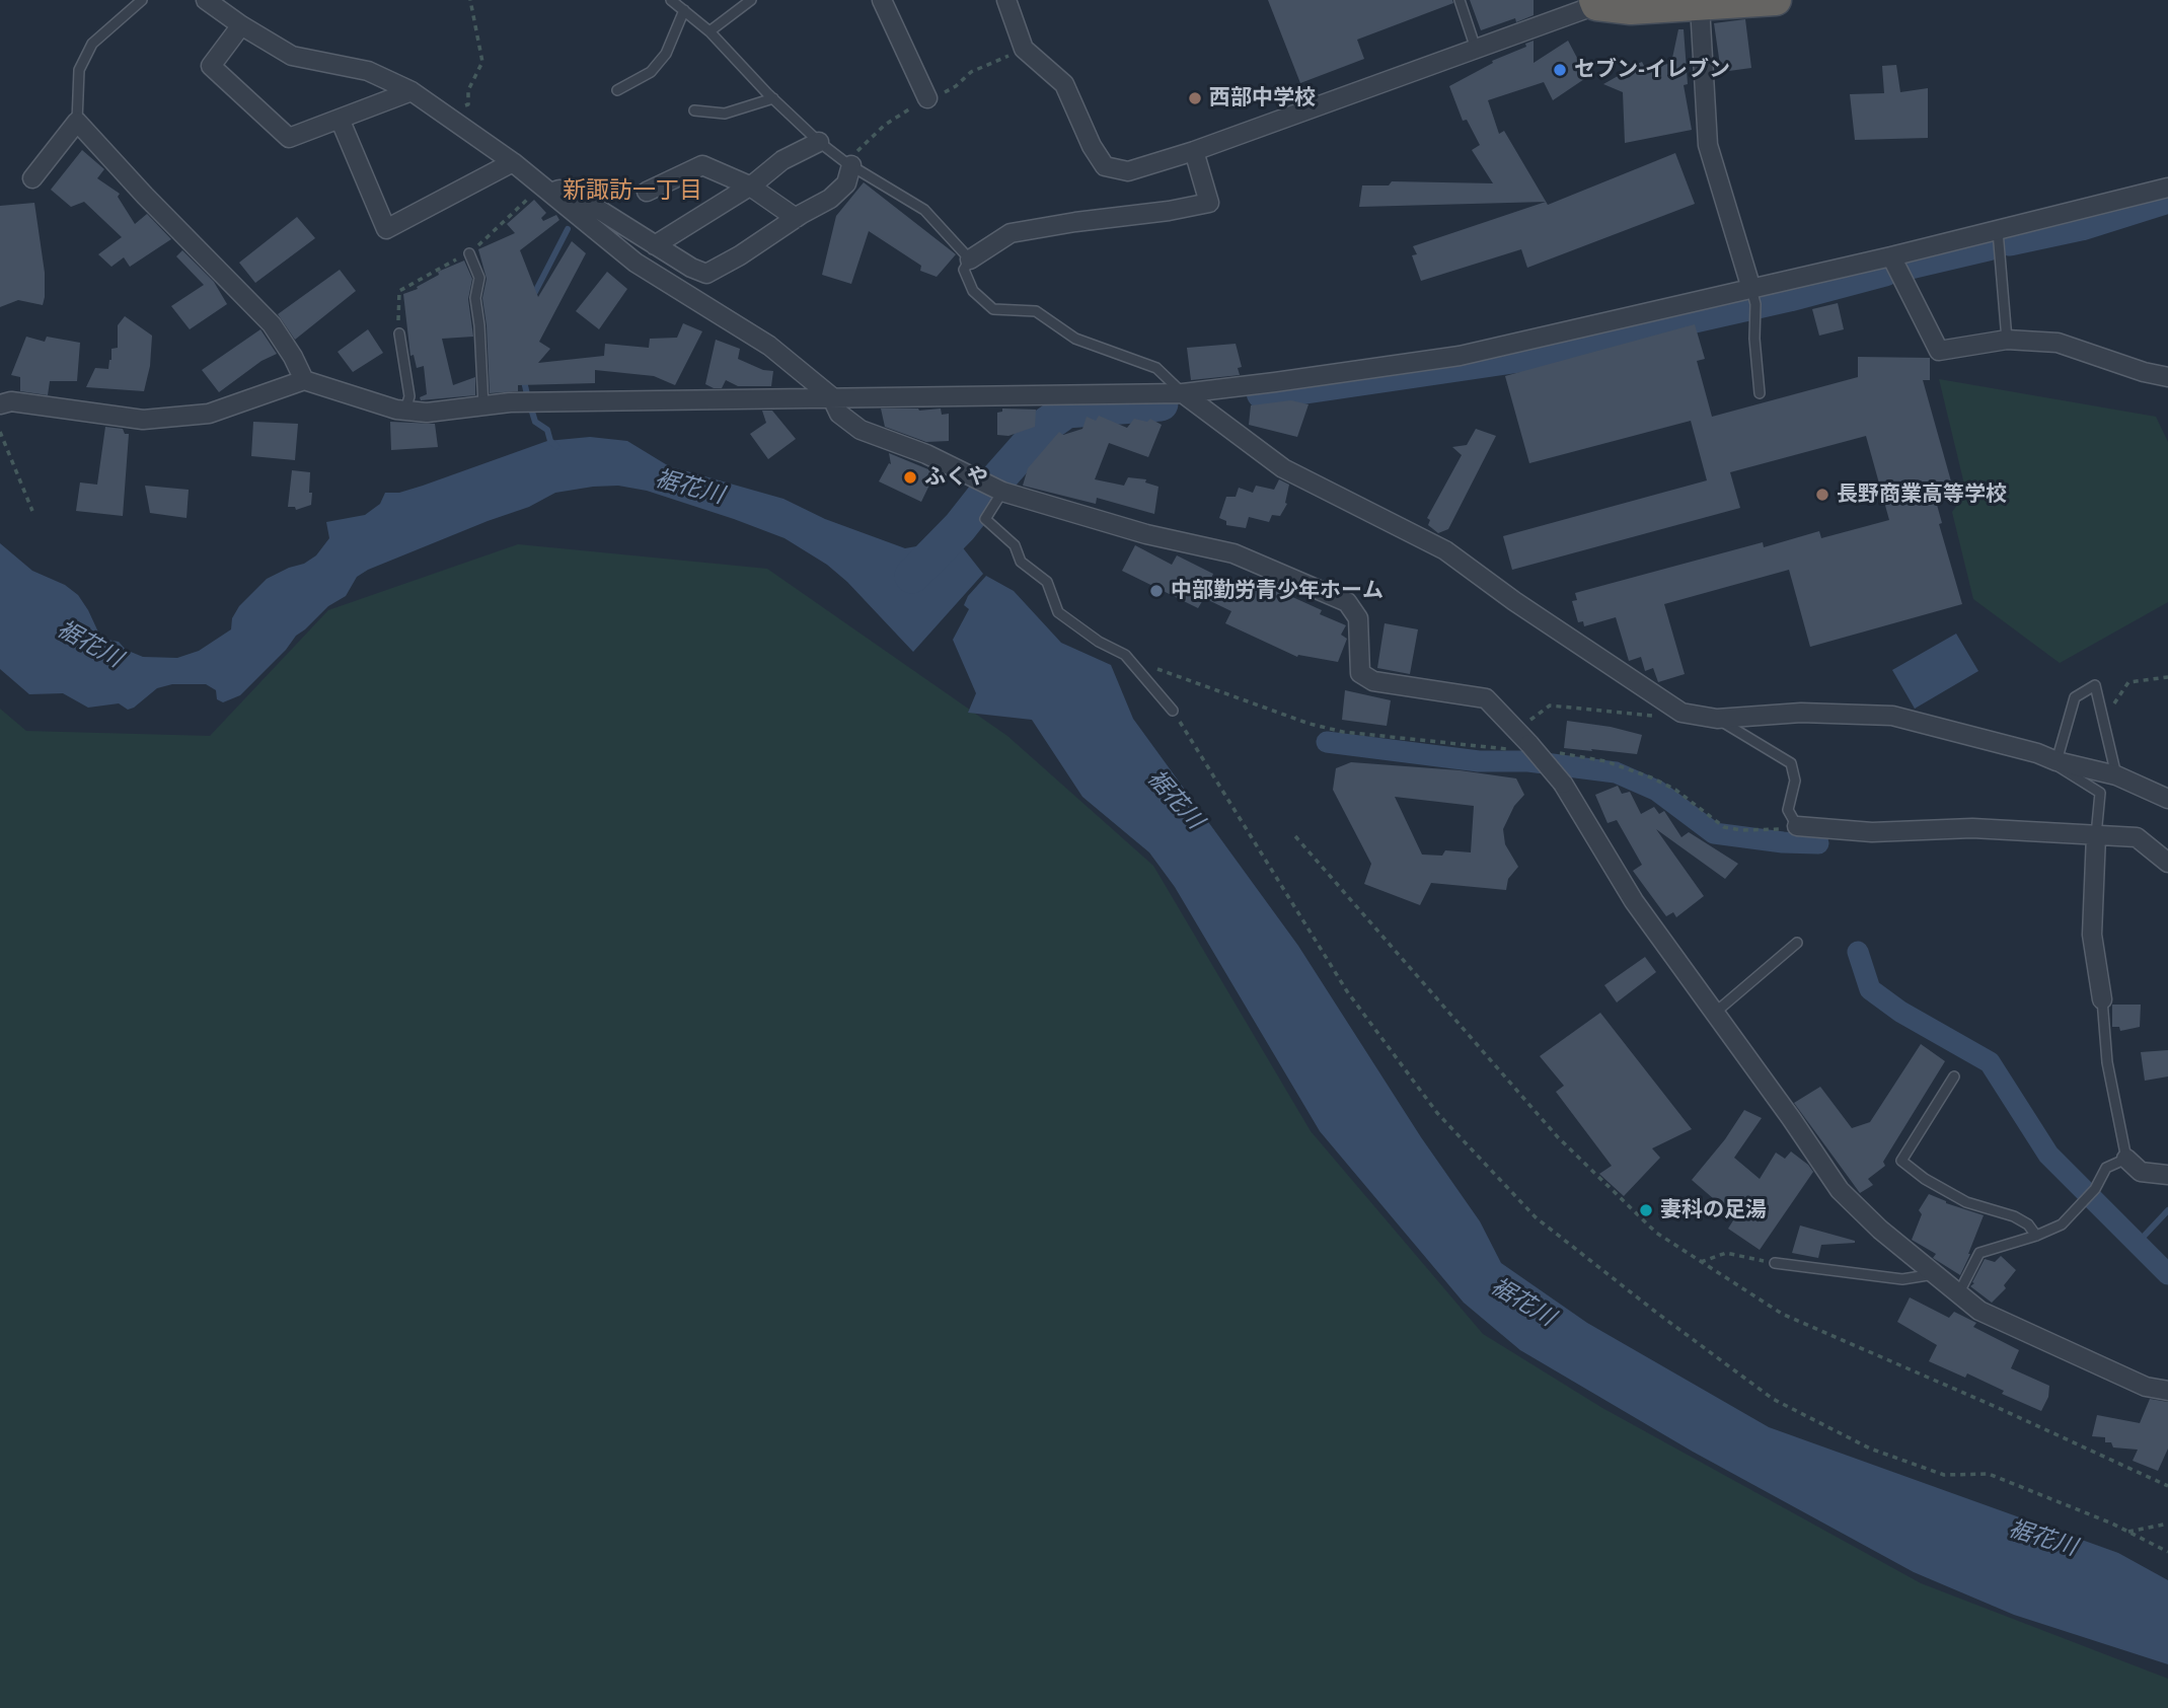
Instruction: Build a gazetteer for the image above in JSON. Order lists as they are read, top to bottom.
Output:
{
  "districts": ["新諏訪一丁目"],
  "water": ["裾花川"],
  "places": [
    "セブン-イレブン",
    "西部中学校",
    "ふくや",
    "長野商業高等学校",
    "中部勤労青少年ホーム",
    "妻科の足湯"
  ]
}
